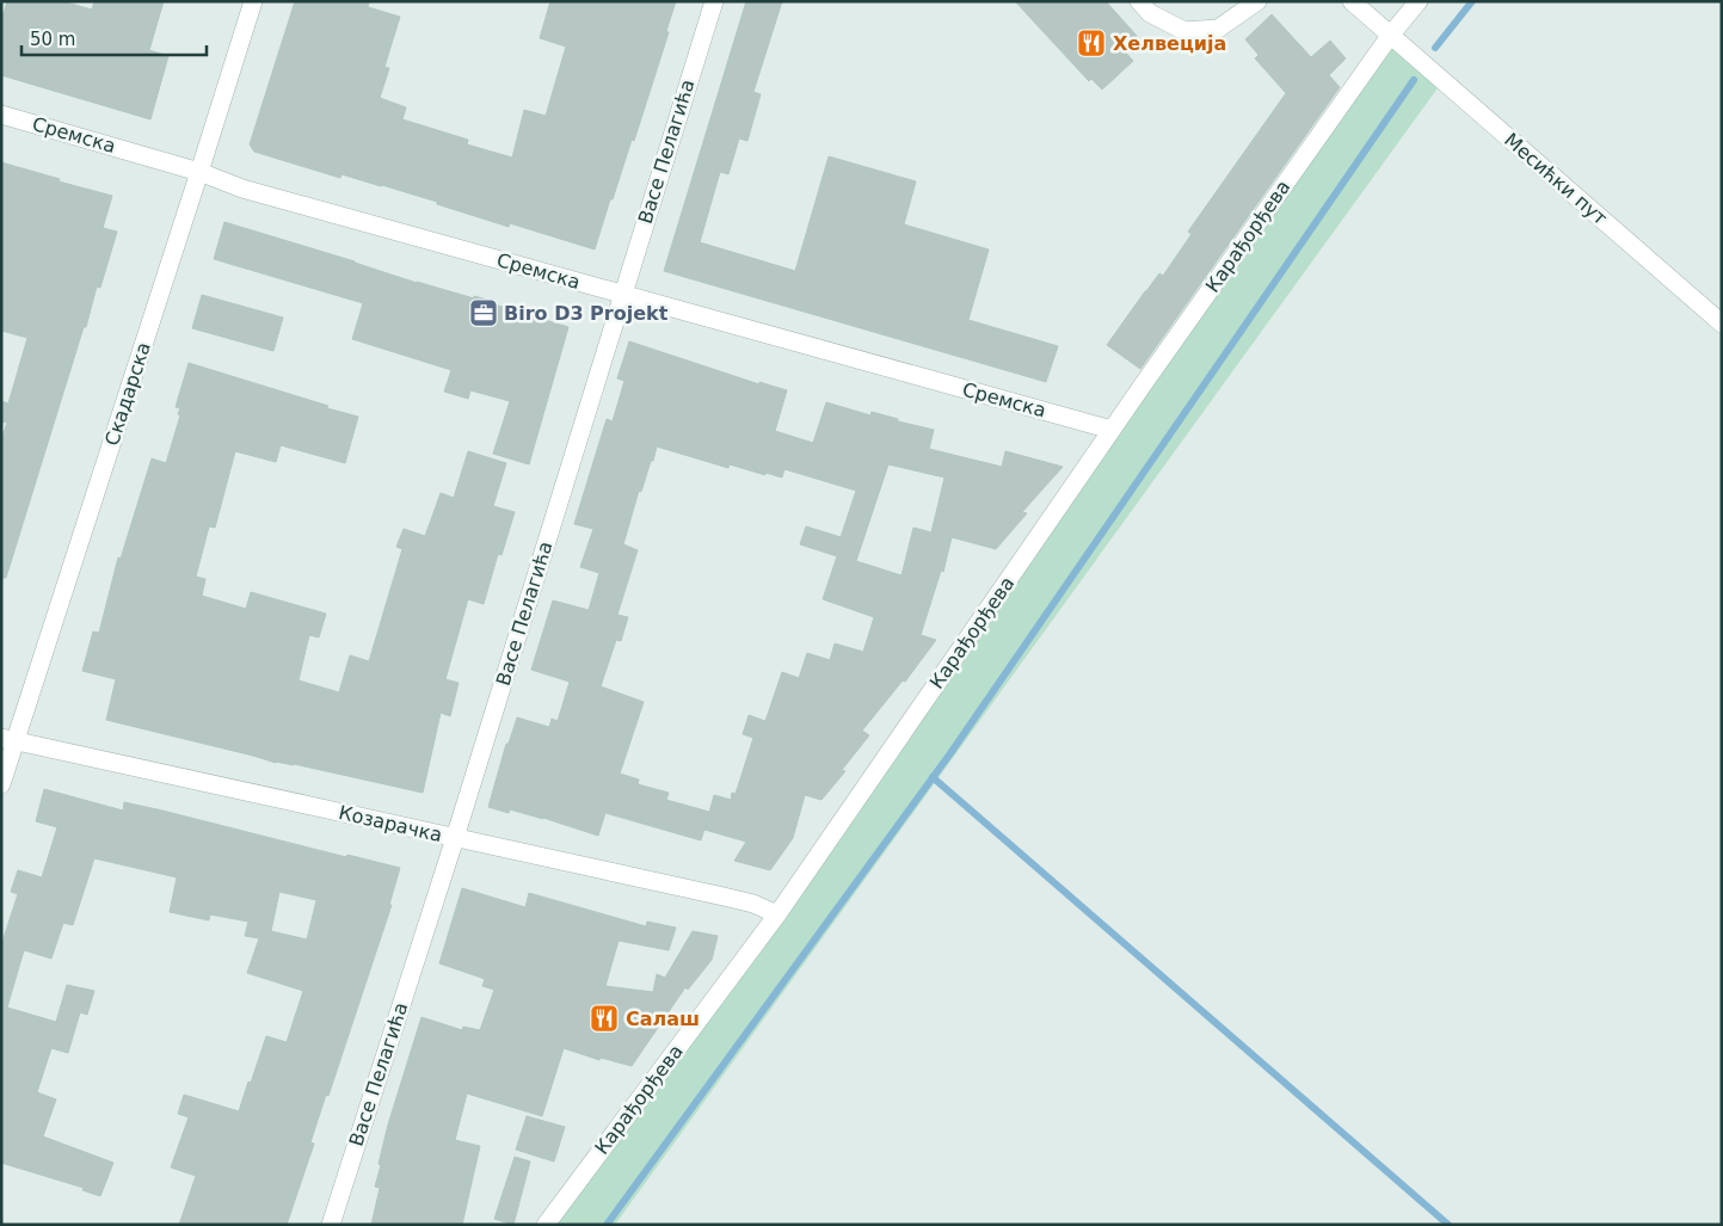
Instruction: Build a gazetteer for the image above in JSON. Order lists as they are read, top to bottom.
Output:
{
  "streets": {
    "street": [
      "Сремска",
      "Васе Пелагића",
      "Месићки пут",
      "Карађорђева",
      "Скадарска",
      "Козарачка"
    ]
  },
  "crossings": [
    ["Сремска", "Васе Пелагића"],
    ["Сремска", "Карађорђева"],
    ["Сремска", "Скадарска"],
    ["Васе Пелагића", "Козарачка"],
    ["Месићки пут", "Карађорђева"],
    ["Карађорђева", "Козарачка"],
    ["Скадарска", "Козарачка"]
  ],
  "places": {
    "restaurant": ["Хелвеција", "Салаш"],
    "office": ["Biro D3 Projekt"]
  },
  "scale_bar": "50 m"
}
